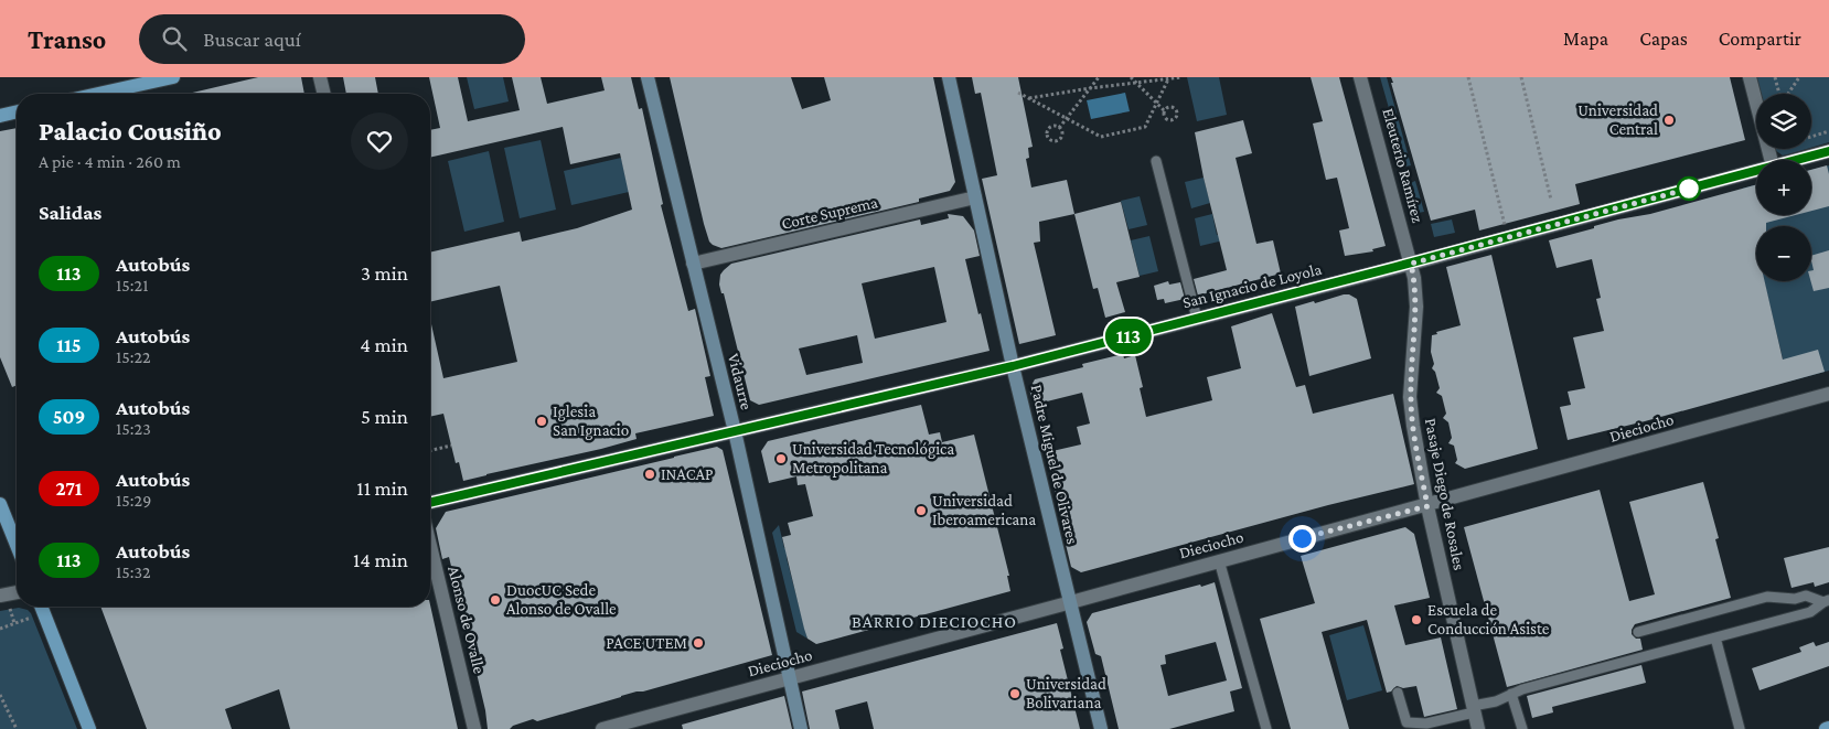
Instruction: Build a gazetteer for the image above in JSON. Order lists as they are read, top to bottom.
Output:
{
  "streets": {
    "main road": ["Vidaurre", "Padre Miguel de Olivares"],
    "street": [
      "Eleuterio Ramírez",
      "Corte Suprema",
      "San Ignacio de Loyola",
      "Dieciocho",
      "Pasaje Diego de Rosales",
      "Alonso de Ovalle"
    ]
  },
  "crossings": [
    ["Eleuterio Ramírez", "San Ignacio de Loyola"],
    ["Eleuterio Ramírez", "Pasaje Diego de Rosales"],
    ["Corte Suprema", "Vidaurre"],
    ["Corte Suprema", "Padre Miguel de Olivares"],
    ["San Ignacio de Loyola", "Vidaurre"],
    ["San Ignacio de Loyola", "Padre Miguel de Olivares"],
    ["San Ignacio de Loyola", "Pasaje Diego de Rosales"],
    ["Vidaurre", "Dieciocho"],
    ["Dieciocho", "Padre Miguel de Olivares"],
    ["Dieciocho", "Pasaje Diego de Rosales"]
  ],
  "districts": ["BARRIO DIECIOCHO"],
  "places": [
    "Universidad Central",
    "Iglesia San Ignacio",
    "Universidad Tecnológica Metropolitana",
    "INACAP",
    "Universidad Iberoamericana",
    "DuocUC Sede Alonso de Ovalle",
    "Escuela de Conducción Asiste",
    "PACE UTEM",
    "Universidad Bolivariana"
  ],
  "lines": ["bus line 113"],
  "page": {
    "header": "Transo",
    "search": "Buscar aquí",
    "nav": ["Mapa", "Capas", "Compartir"],
    "on_map": "113",
    "map_buttons": ["+", "−"],
    "heading": [
      ["Palacio Cousiño", "A pie · 4 min · 260 m"],
      "Salidas"
    ],
    "list": [
      {
        "mark": "113",
        "name": "Autobús",
        "note": "15:21",
        "value": "3 min"
      },
      {
        "mark": "115",
        "name": "Autobús",
        "note": "15:22",
        "value": "4 min"
      },
      {
        "mark": "509",
        "name": "Autobús",
        "note": "15:23",
        "value": "5 min"
      },
      {
        "mark": "271",
        "name": "Autobús",
        "note": "15:29",
        "value": "11 min"
      },
      {
        "mark": "113",
        "name": "Autobús",
        "note": "15:32",
        "value": "14 min"
      }
    ]
  }
}
